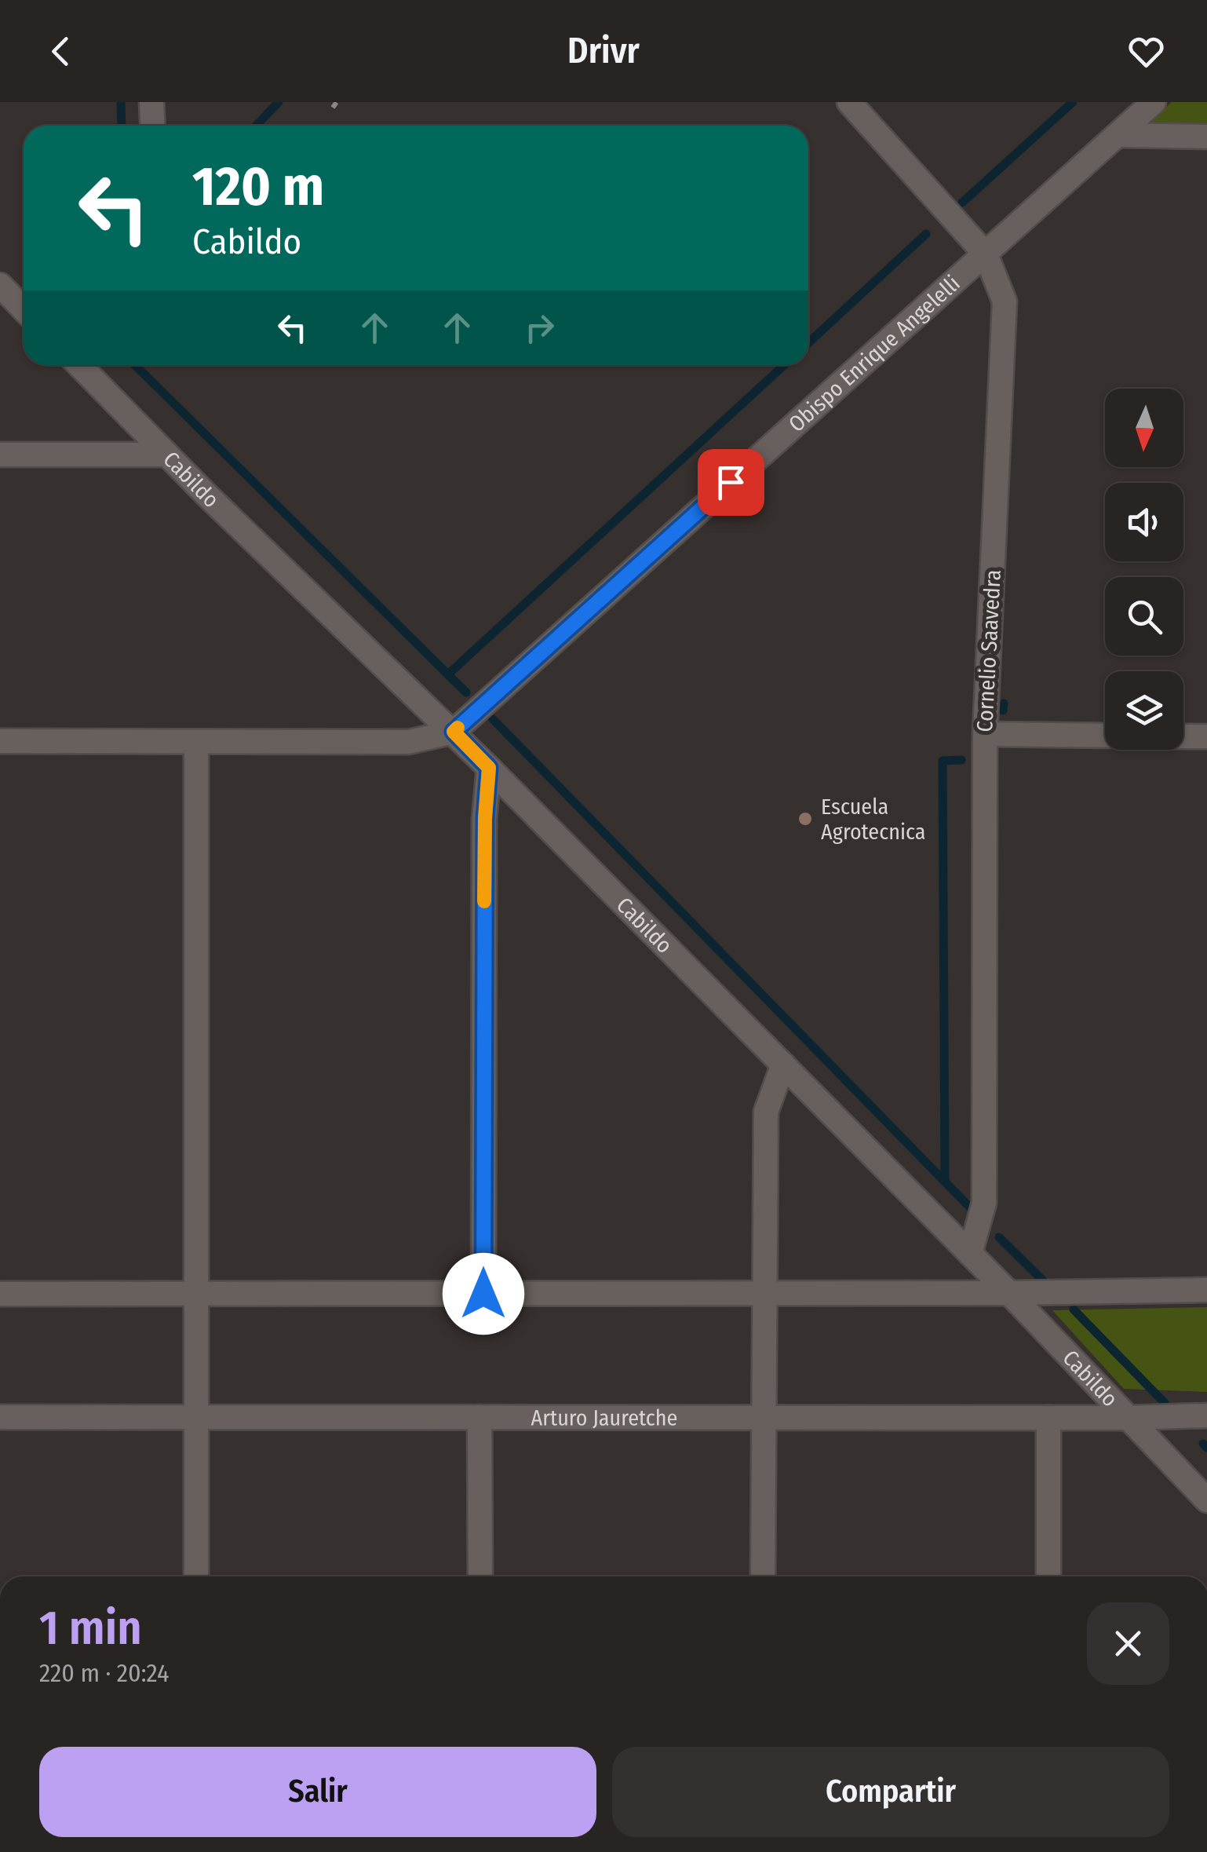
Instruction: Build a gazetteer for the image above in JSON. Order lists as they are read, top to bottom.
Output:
{
  "streets": {
    "street": [
      "Obispo Enrique Angelelli",
      "Cabildo",
      "Cornelio Saavedra",
      "Arturo Jauretche"
    ]
  },
  "crossings": [
    ["Obispo Enrique Angelelli", "Cabildo"],
    ["Obispo Enrique Angelelli", "Cornelio Saavedra"],
    ["Cabildo", "Cornelio Saavedra"],
    ["Cabildo", "Arturo Jauretche"]
  ],
  "places": ["Escuela Agrotecnica"],
  "north": "bottom",
  "page": {
    "header": "Drivr",
    "turn": ["120 m", "Cabildo"],
    "heading": ["1 min", "220 m · 20:24"],
    "buttons": ["Salir", "Compartir"]
  }
}
